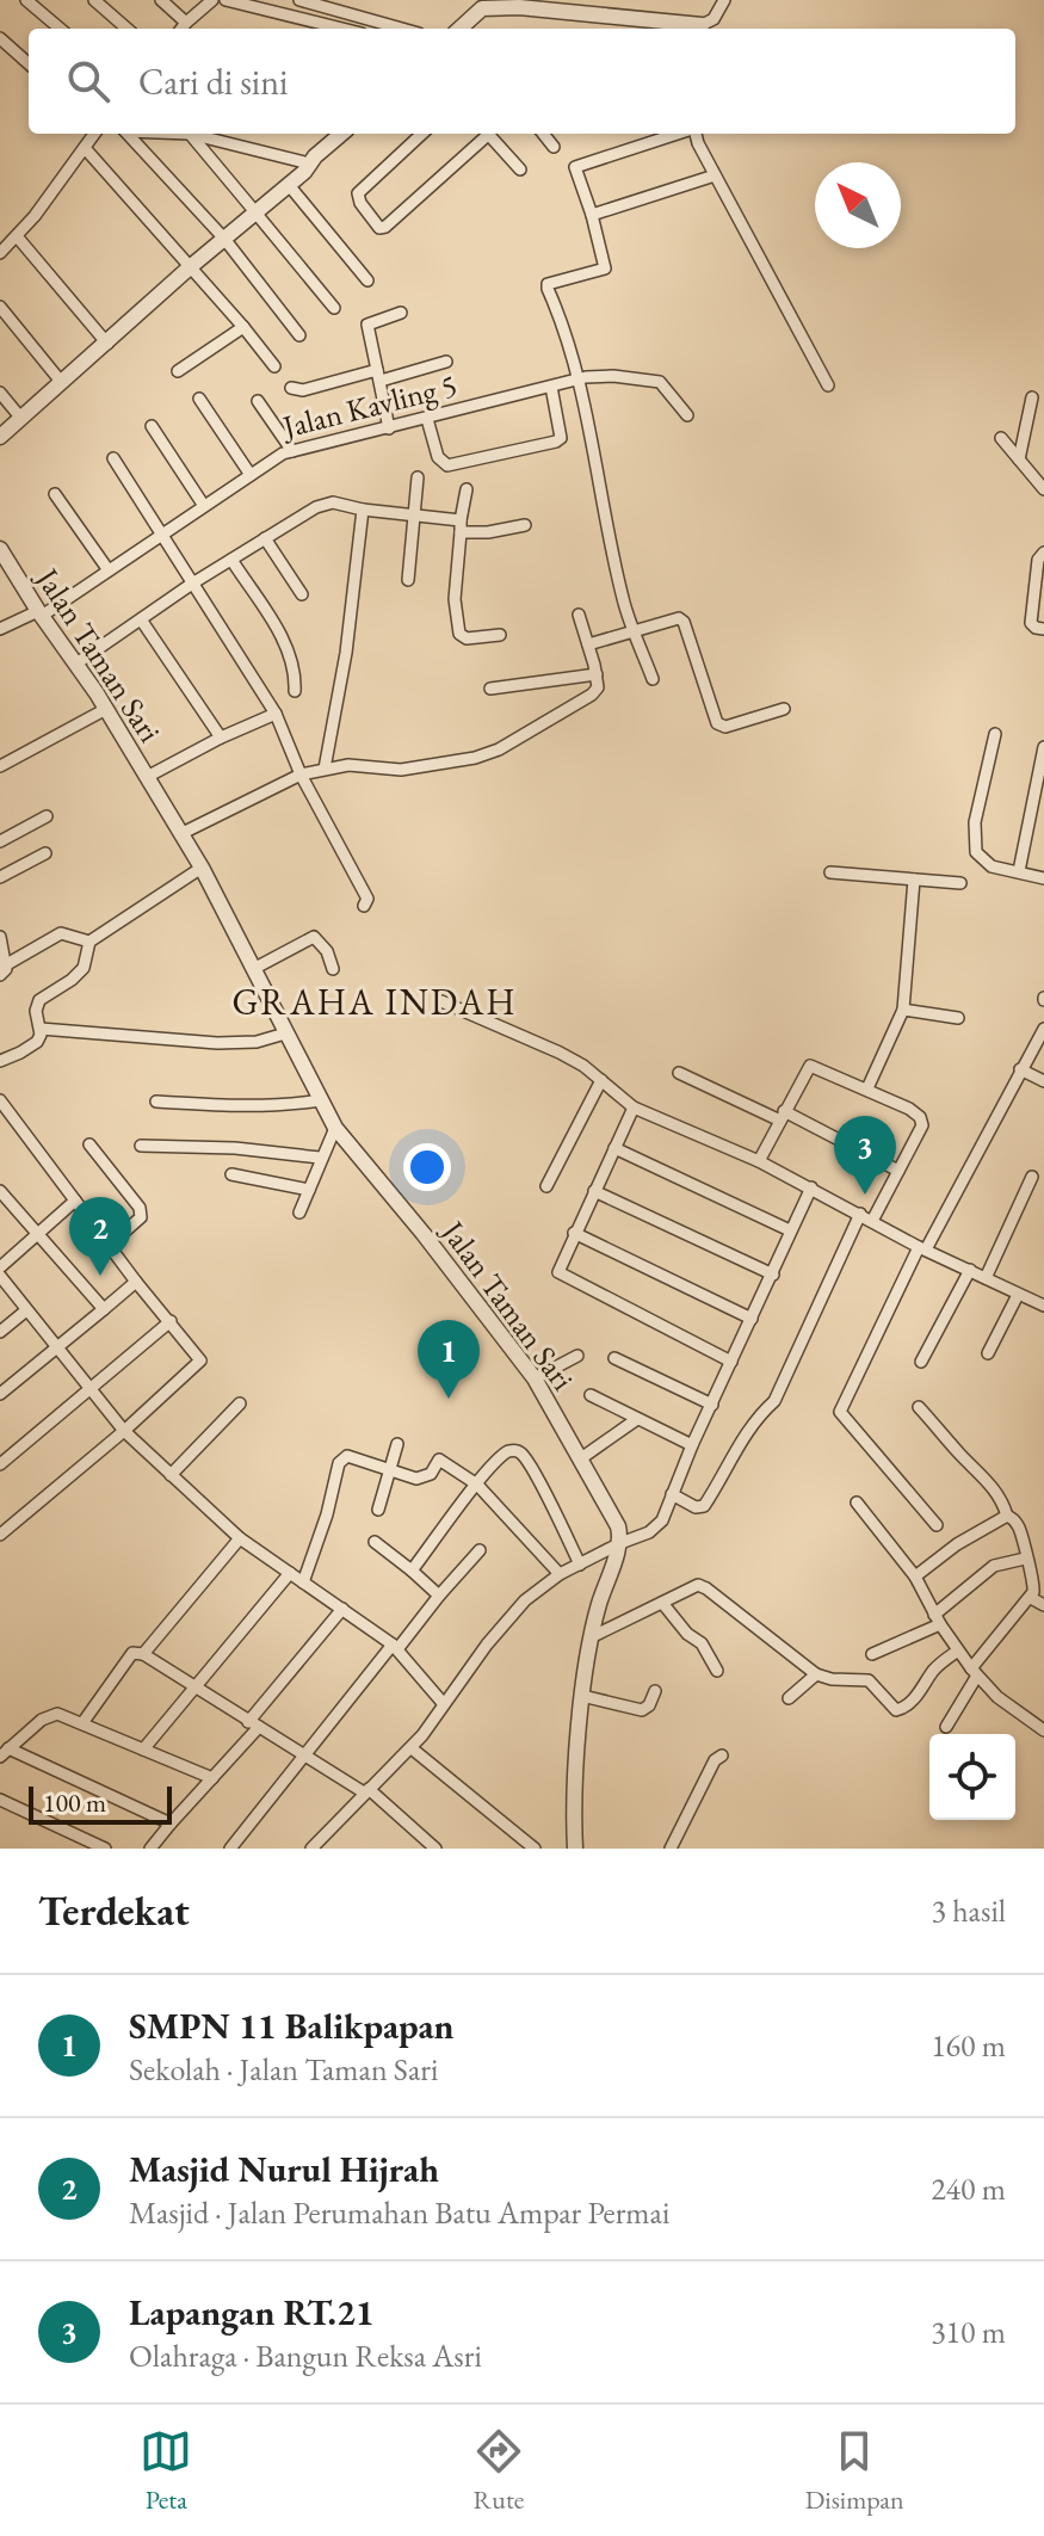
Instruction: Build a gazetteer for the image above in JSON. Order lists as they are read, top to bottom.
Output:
{
  "streets": {
    "street": ["Jalan Kavling 5", "Jalan Taman Sari"]
  },
  "crossings": [
    ["Jalan Kavling 5", "Jalan Taman Sari"]
  ],
  "districts": ["GRAHA INDAH"],
  "scale_bar": "100 m",
  "north": "top left",
  "page": {
    "search": "Cari di sini",
    "pins": ["3", "2", "1"],
    "scale": "100 m",
    "heading": ["Terdekat", "3 hasil"],
    "list": [
      {
        "mark": "1",
        "name": "SMPN 11 Balikpapan",
        "note": "Sekolah · Jalan Taman Sari",
        "value": "160 m"
      },
      {
        "mark": "2",
        "name": "Masjid Nurul Hijrah",
        "note": "Masjid · Jalan Perumahan Batu Ampar Permai",
        "value": "240 m"
      },
      {
        "mark": "3",
        "name": "Lapangan RT.21",
        "note": "Olahraga · Bangun Reksa Asri",
        "value": "310 m"
      }
    ],
    "nav": ["Peta", "Rute", "Disimpan"]
  }
}
